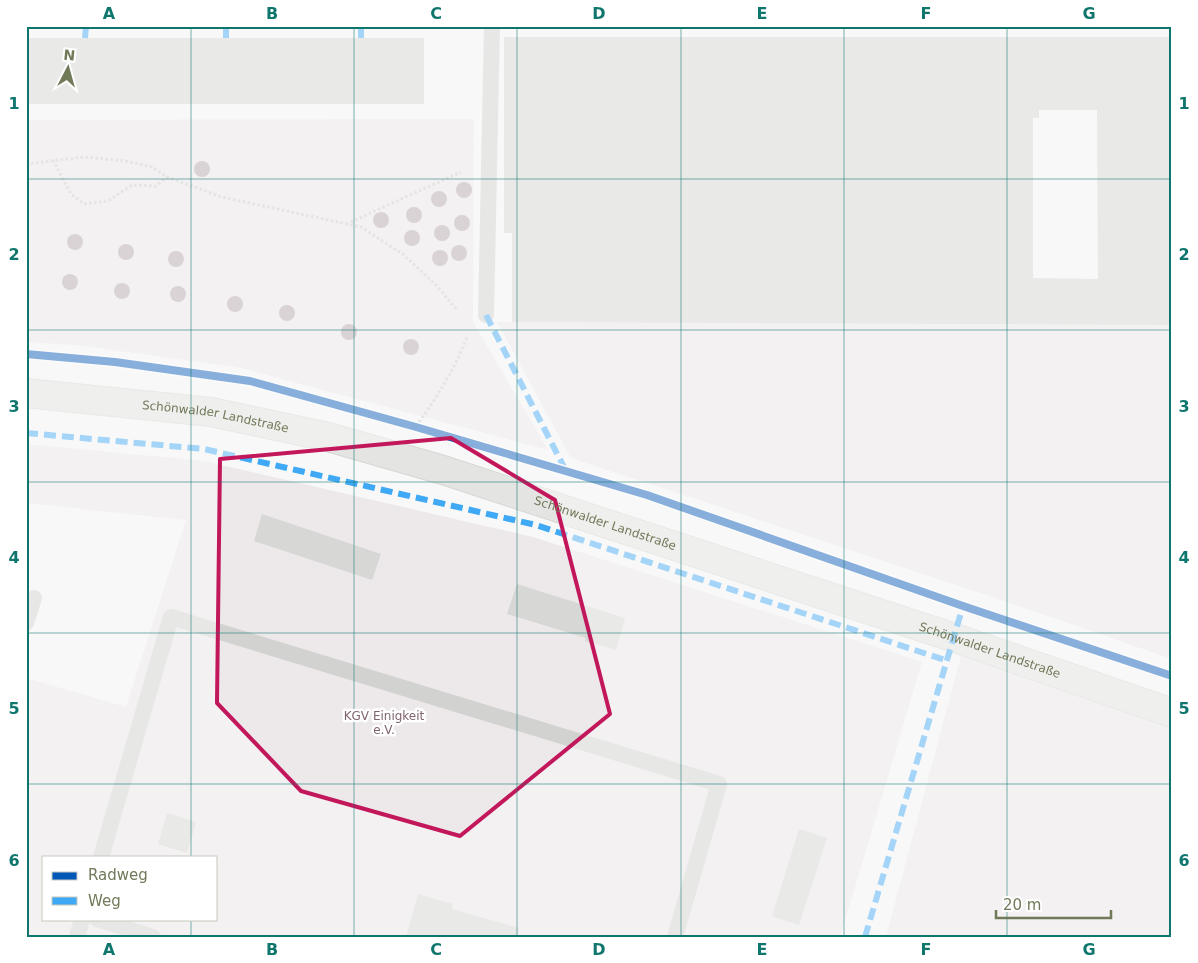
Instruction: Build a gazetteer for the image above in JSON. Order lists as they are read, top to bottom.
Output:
{
  "streets": {
    "main road": ["Schönwalder Landstraße"]
  },
  "parks": ["KGV Einigkeit e.V."],
  "legend": ["Radweg", "Weg"],
  "scale_bar": "20 m",
  "north": "top",
  "grid": {
    "columns": [
      "A",
      "B",
      "C",
      "D",
      "E",
      "F",
      "G"
    ],
    "rows": [
      "1",
      "2",
      "3",
      "4",
      "5",
      "6"
    ]
  }
}
